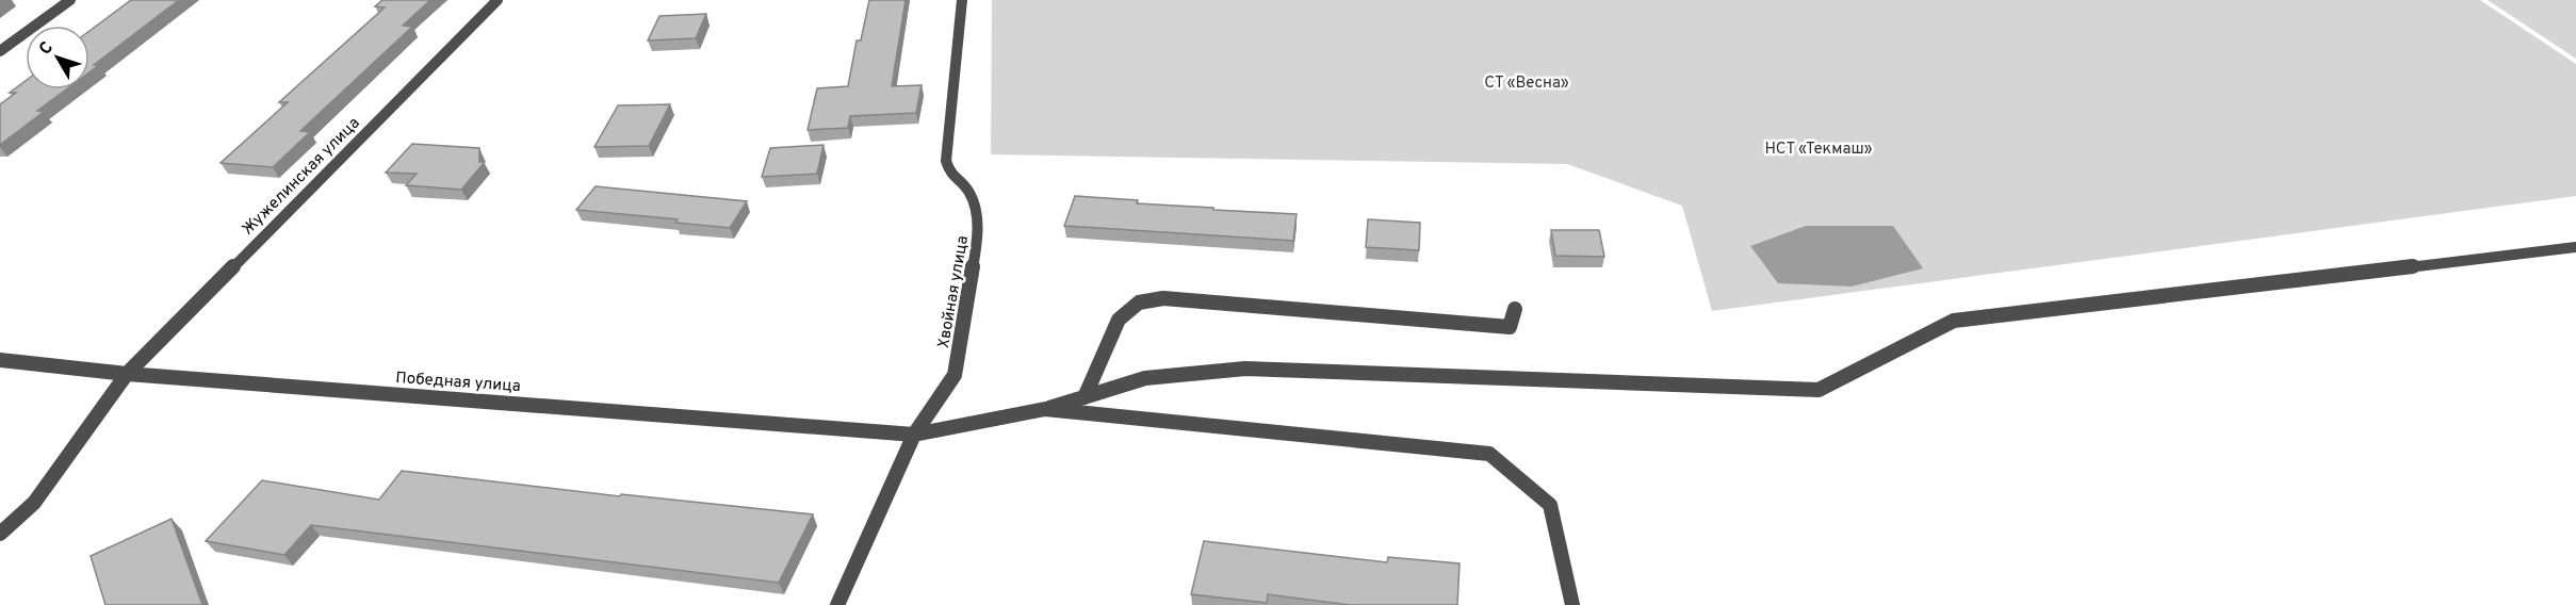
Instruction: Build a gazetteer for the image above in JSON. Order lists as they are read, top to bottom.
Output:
{
  "streets": {
    "street": ["Жужелинская улица", "Хвойная улица", "Победная улица"]
  },
  "crossings": [
    ["Жужелинская улица", "Победная улица"],
    ["Хвойная улица", "Победная улица"]
  ],
  "parks": ["СТ «Весна»", "НСТ «Текмаш»"],
  "north": "top left"
}
